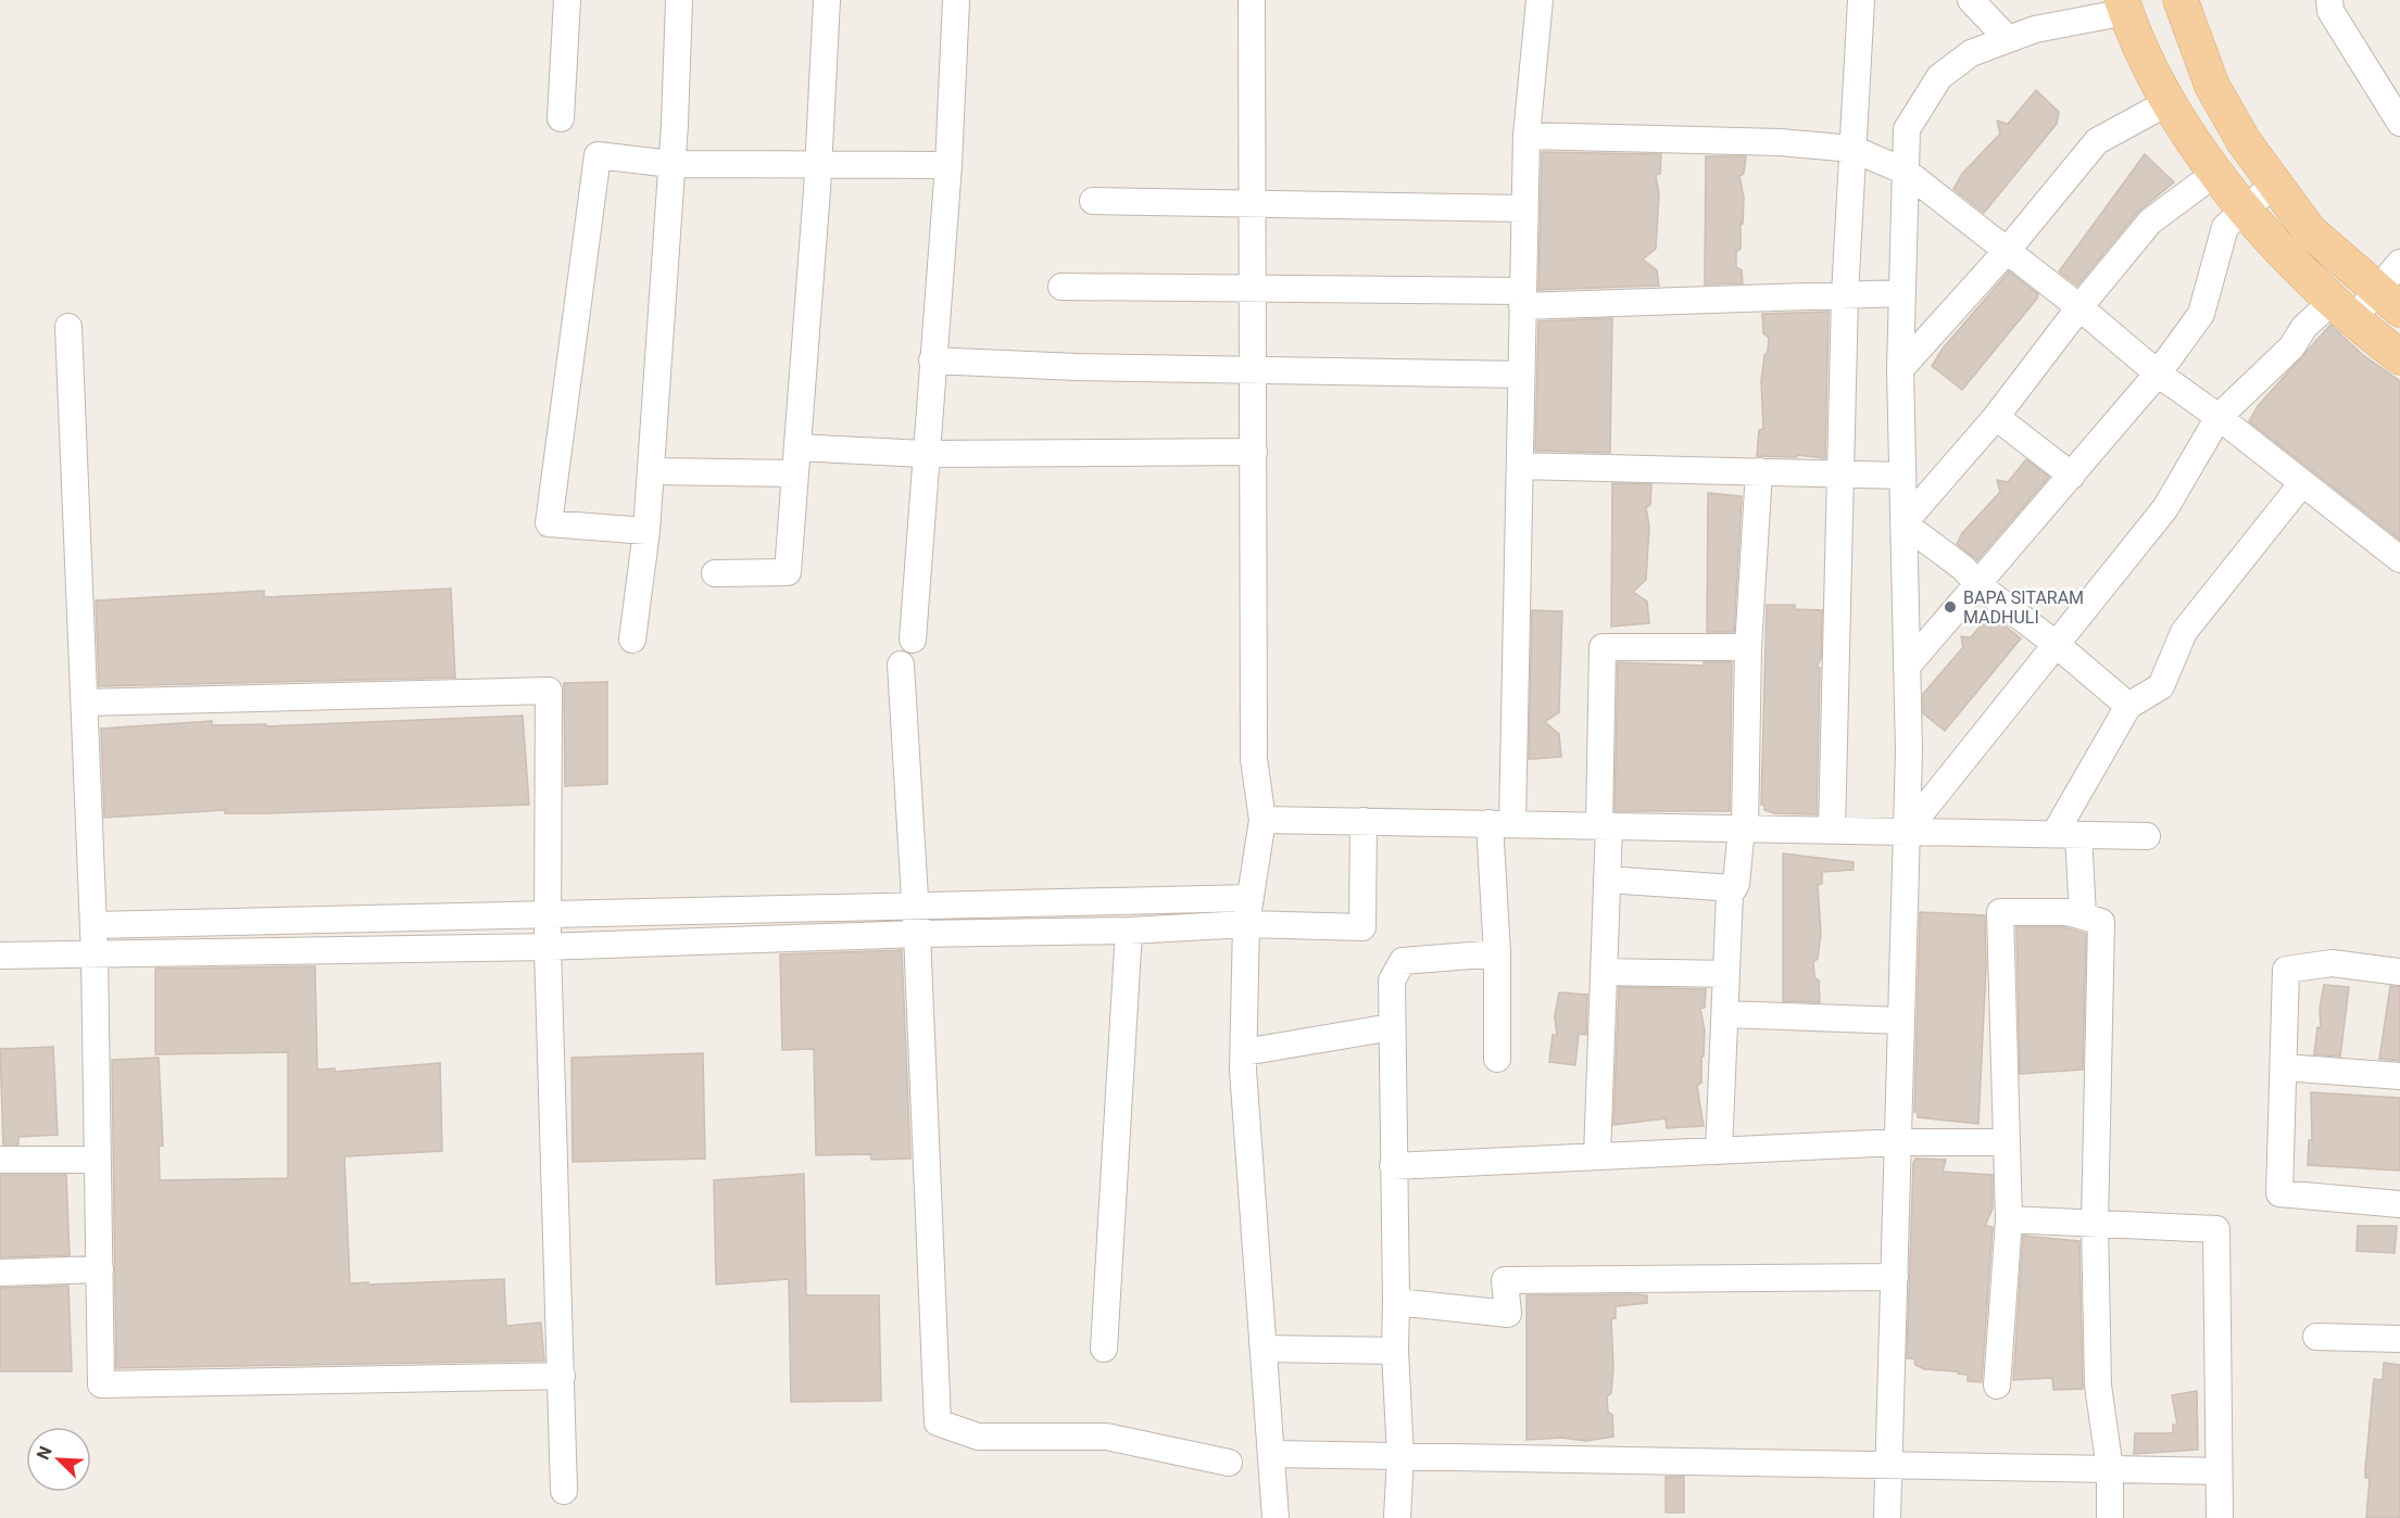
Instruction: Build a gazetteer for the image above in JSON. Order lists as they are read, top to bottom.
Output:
{
  "places": ["BAPA SITARAM MADHULI"],
  "north": "top left"
}
